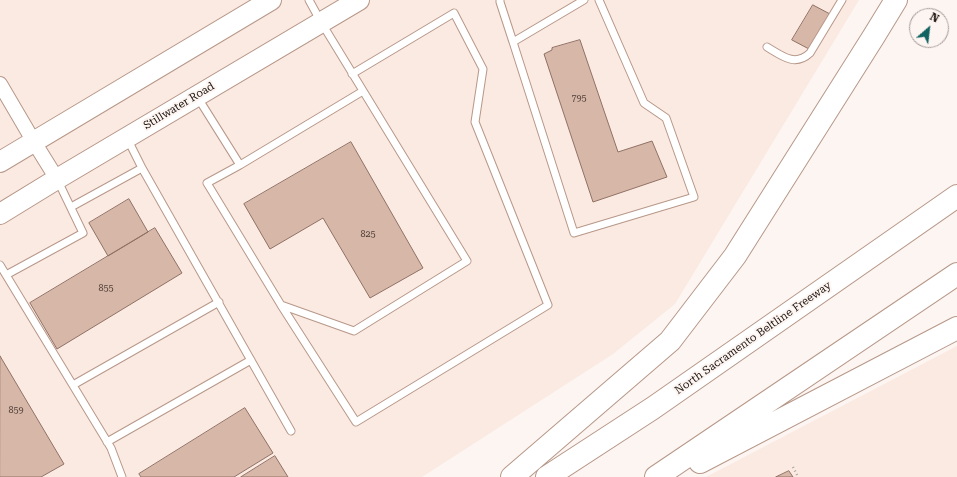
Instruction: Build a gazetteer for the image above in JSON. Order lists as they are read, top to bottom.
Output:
{
  "streets": {
    "highway": ["North Sacramento Beltline Freeway"],
    "street": ["Stillwater Road"]
  },
  "house_numbers": [
    "795",
    "825",
    "855",
    "859"
  ],
  "north": "top right"
}
